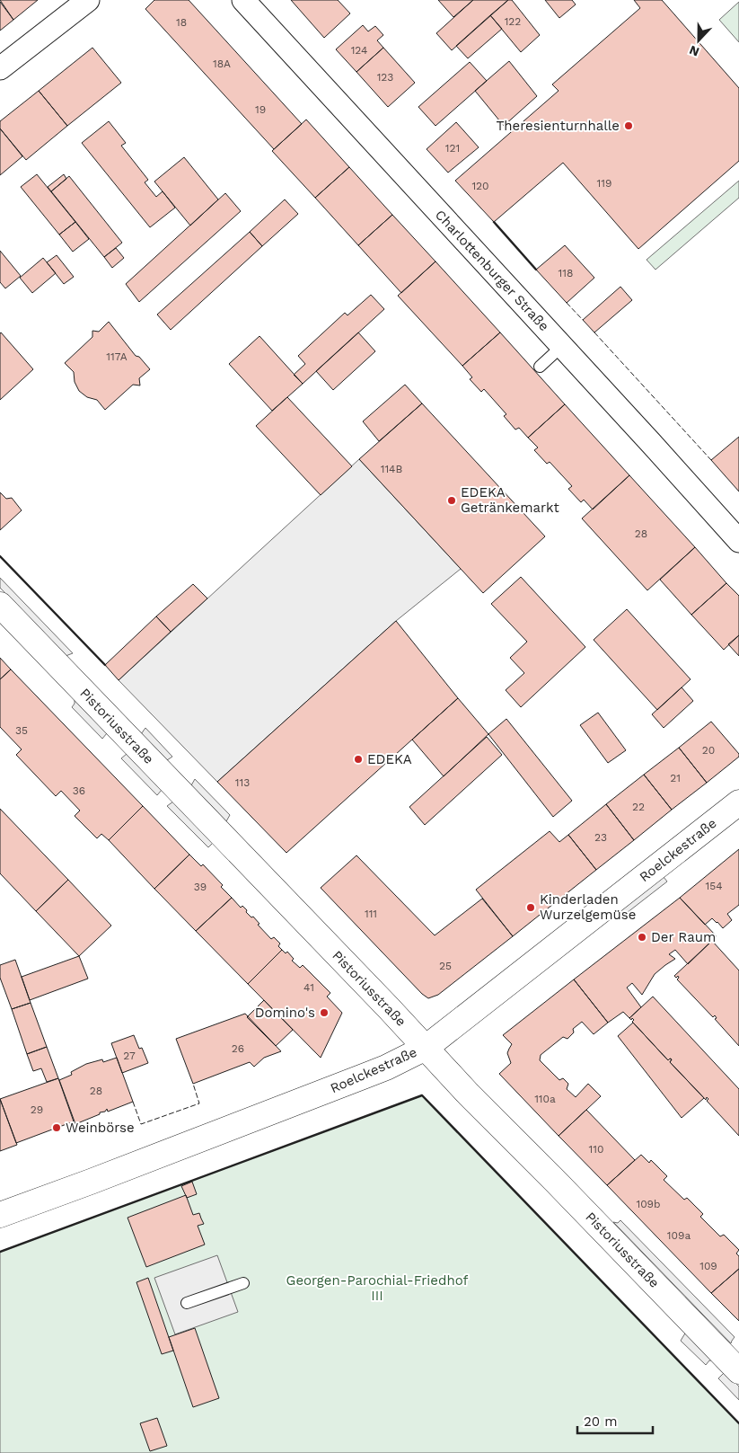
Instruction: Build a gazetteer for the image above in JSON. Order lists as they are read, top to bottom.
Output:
{
  "streets": {
    "street": ["Charlottenburger Straße", "Pistoriusstraße", "Roelckestraße"]
  },
  "crossings": [
    ["Pistoriusstraße", "Roelckestraße"]
  ],
  "parks": ["Georgen-Parochial-Friedhof III"],
  "places": [
    "Theresienturnhalle",
    "EDEKA Getränkemarkt",
    "EDEKA",
    "Kinderladen Wurzelgemüse",
    "Der Raum",
    "Domino's",
    "Weinbörse"
  ],
  "house_numbers": [
    "122",
    "18",
    "124",
    "18A",
    "123",
    "19",
    "121",
    "119",
    "120",
    "118",
    "117A",
    "114B",
    "28",
    "35",
    "20",
    "21",
    "113",
    "36",
    "22",
    "23",
    "154",
    "39",
    "111",
    "25",
    "41",
    "26",
    "27",
    "28",
    "110a",
    "29",
    "110",
    "109b",
    "109a",
    "109"
  ],
  "scale_bar": "20 m",
  "north": "bottom"
}
